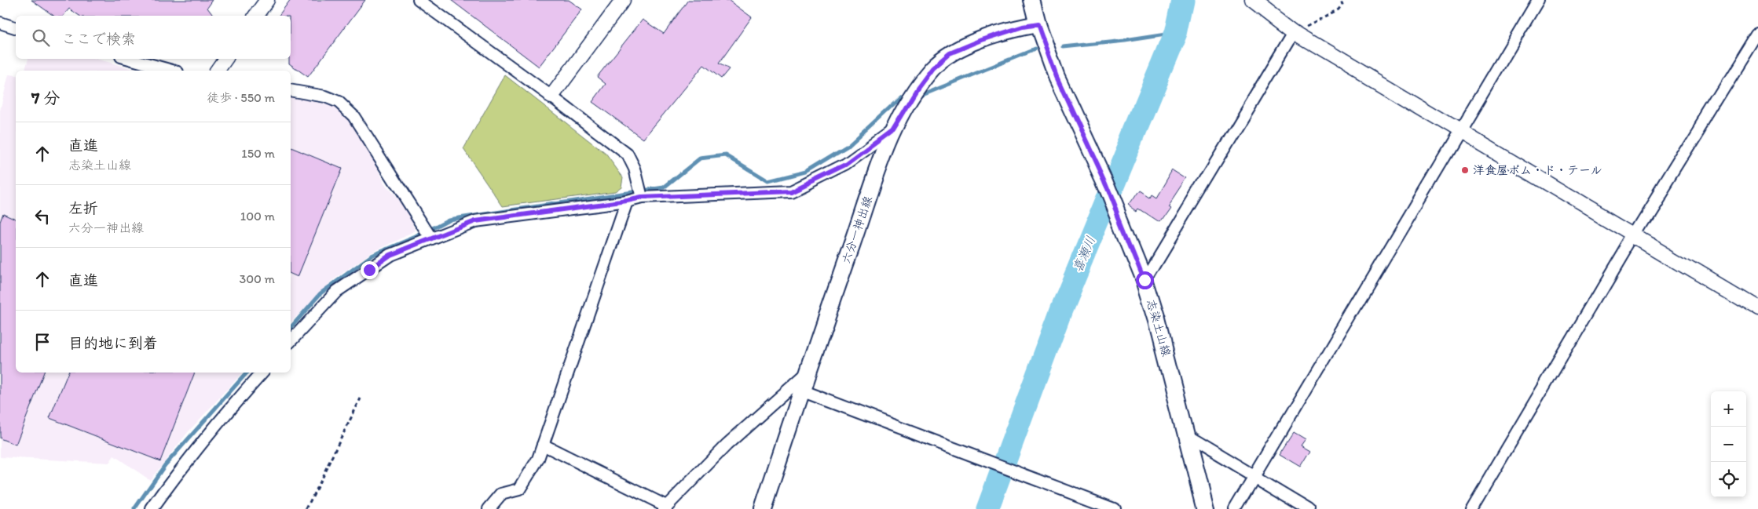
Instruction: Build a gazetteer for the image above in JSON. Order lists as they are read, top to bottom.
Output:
{
  "streets": {
    "main road": ["六分一神出線", "志染土山線"]
  },
  "crossings": [
    ["六分一神出線", "志染土山線"]
  ],
  "water": ["喜瀬川"],
  "places": ["洋食屋ポム・ド・テール"],
  "page": {
    "search": "ここで検索",
    "heading": ["7 分", "徒歩 · 550 m"],
    "list": [
      ["直進", "志染土山線", "150 m"],
      ["左折", "六分一神出線", "100 m"],
      ["直進", "300 m"],
      "目的地に到着"
    ],
    "map_buttons": ["+", "−"]
  }
}
